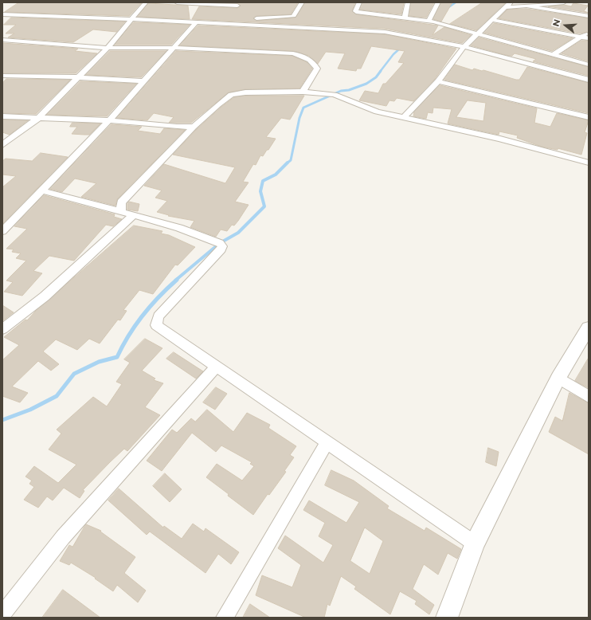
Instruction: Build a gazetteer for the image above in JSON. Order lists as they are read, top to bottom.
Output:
{
  "north": "left"
}
